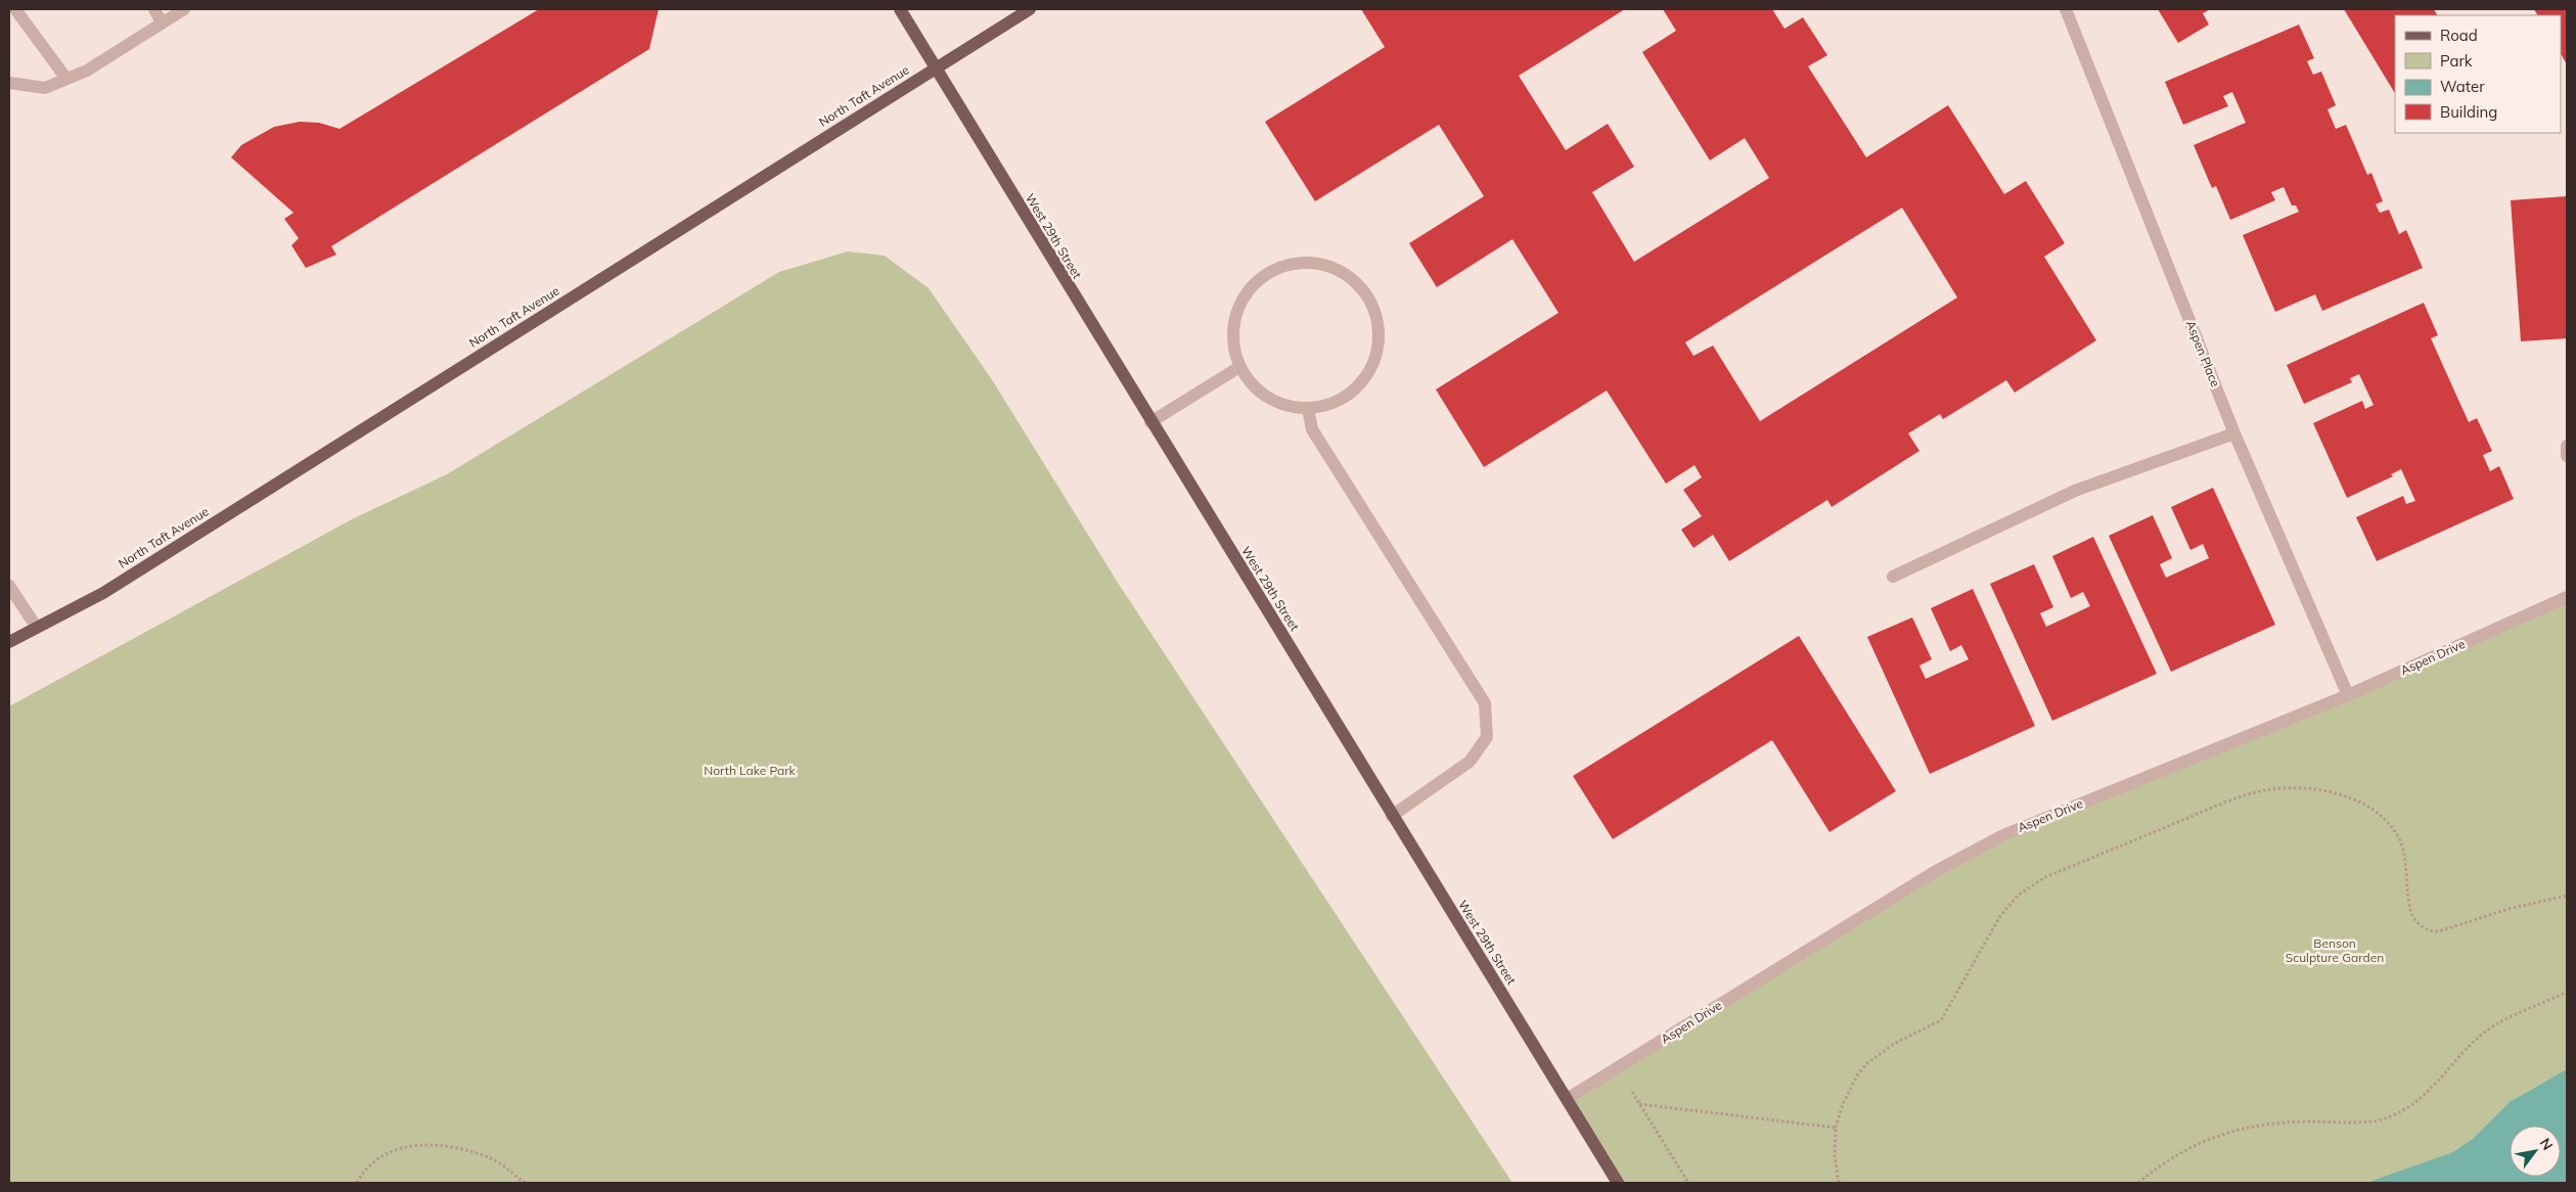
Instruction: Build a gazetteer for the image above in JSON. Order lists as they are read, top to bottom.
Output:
{
  "streets": {
    "main road": ["North Taft Avenue", "West 29th Street"],
    "street": ["Aspen Place", "Aspen Drive"]
  },
  "crossings": [
    ["North Taft Avenue", "West 29th Street"],
    ["West 29th Street", "Aspen Drive"],
    ["Aspen Place", "Aspen Drive"]
  ],
  "parks": ["North Lake Park", "Benson Sculpture Garden"],
  "legend": [
    "Road",
    "Park",
    "Water",
    "Building"
  ],
  "north": "top right"
}
